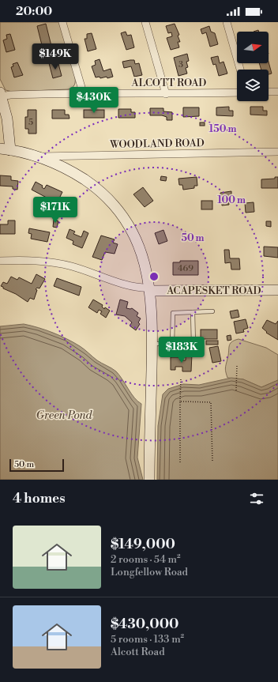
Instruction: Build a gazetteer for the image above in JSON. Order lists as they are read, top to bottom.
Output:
{
  "streets": {
    "main road": ["ACAPESKET ROAD"],
    "street": ["ALCOTT ROAD", "WOODLAND ROAD"]
  },
  "water": ["Green Pond"],
  "house_numbers": ["3", "5", "469"],
  "scale_bar": "50 m",
  "north": "right",
  "page": {
    "status": "20:00",
    "price": [
      "$149K",
      "$430K",
      "$171K",
      "$183K"
    ],
    "scale": "50 m",
    "heading": "4 homes",
    "list": [
      {
        "name": "$149,000",
        "note": "2 rooms · 54 m² · Longfellow Road"
      },
      {
        "name": "$430,000",
        "note": "5 rooms · 133 m² · Alcott Road"
      }
    ]
  },
  "rings": ["150 m", "100 m", "50 m"]
}
